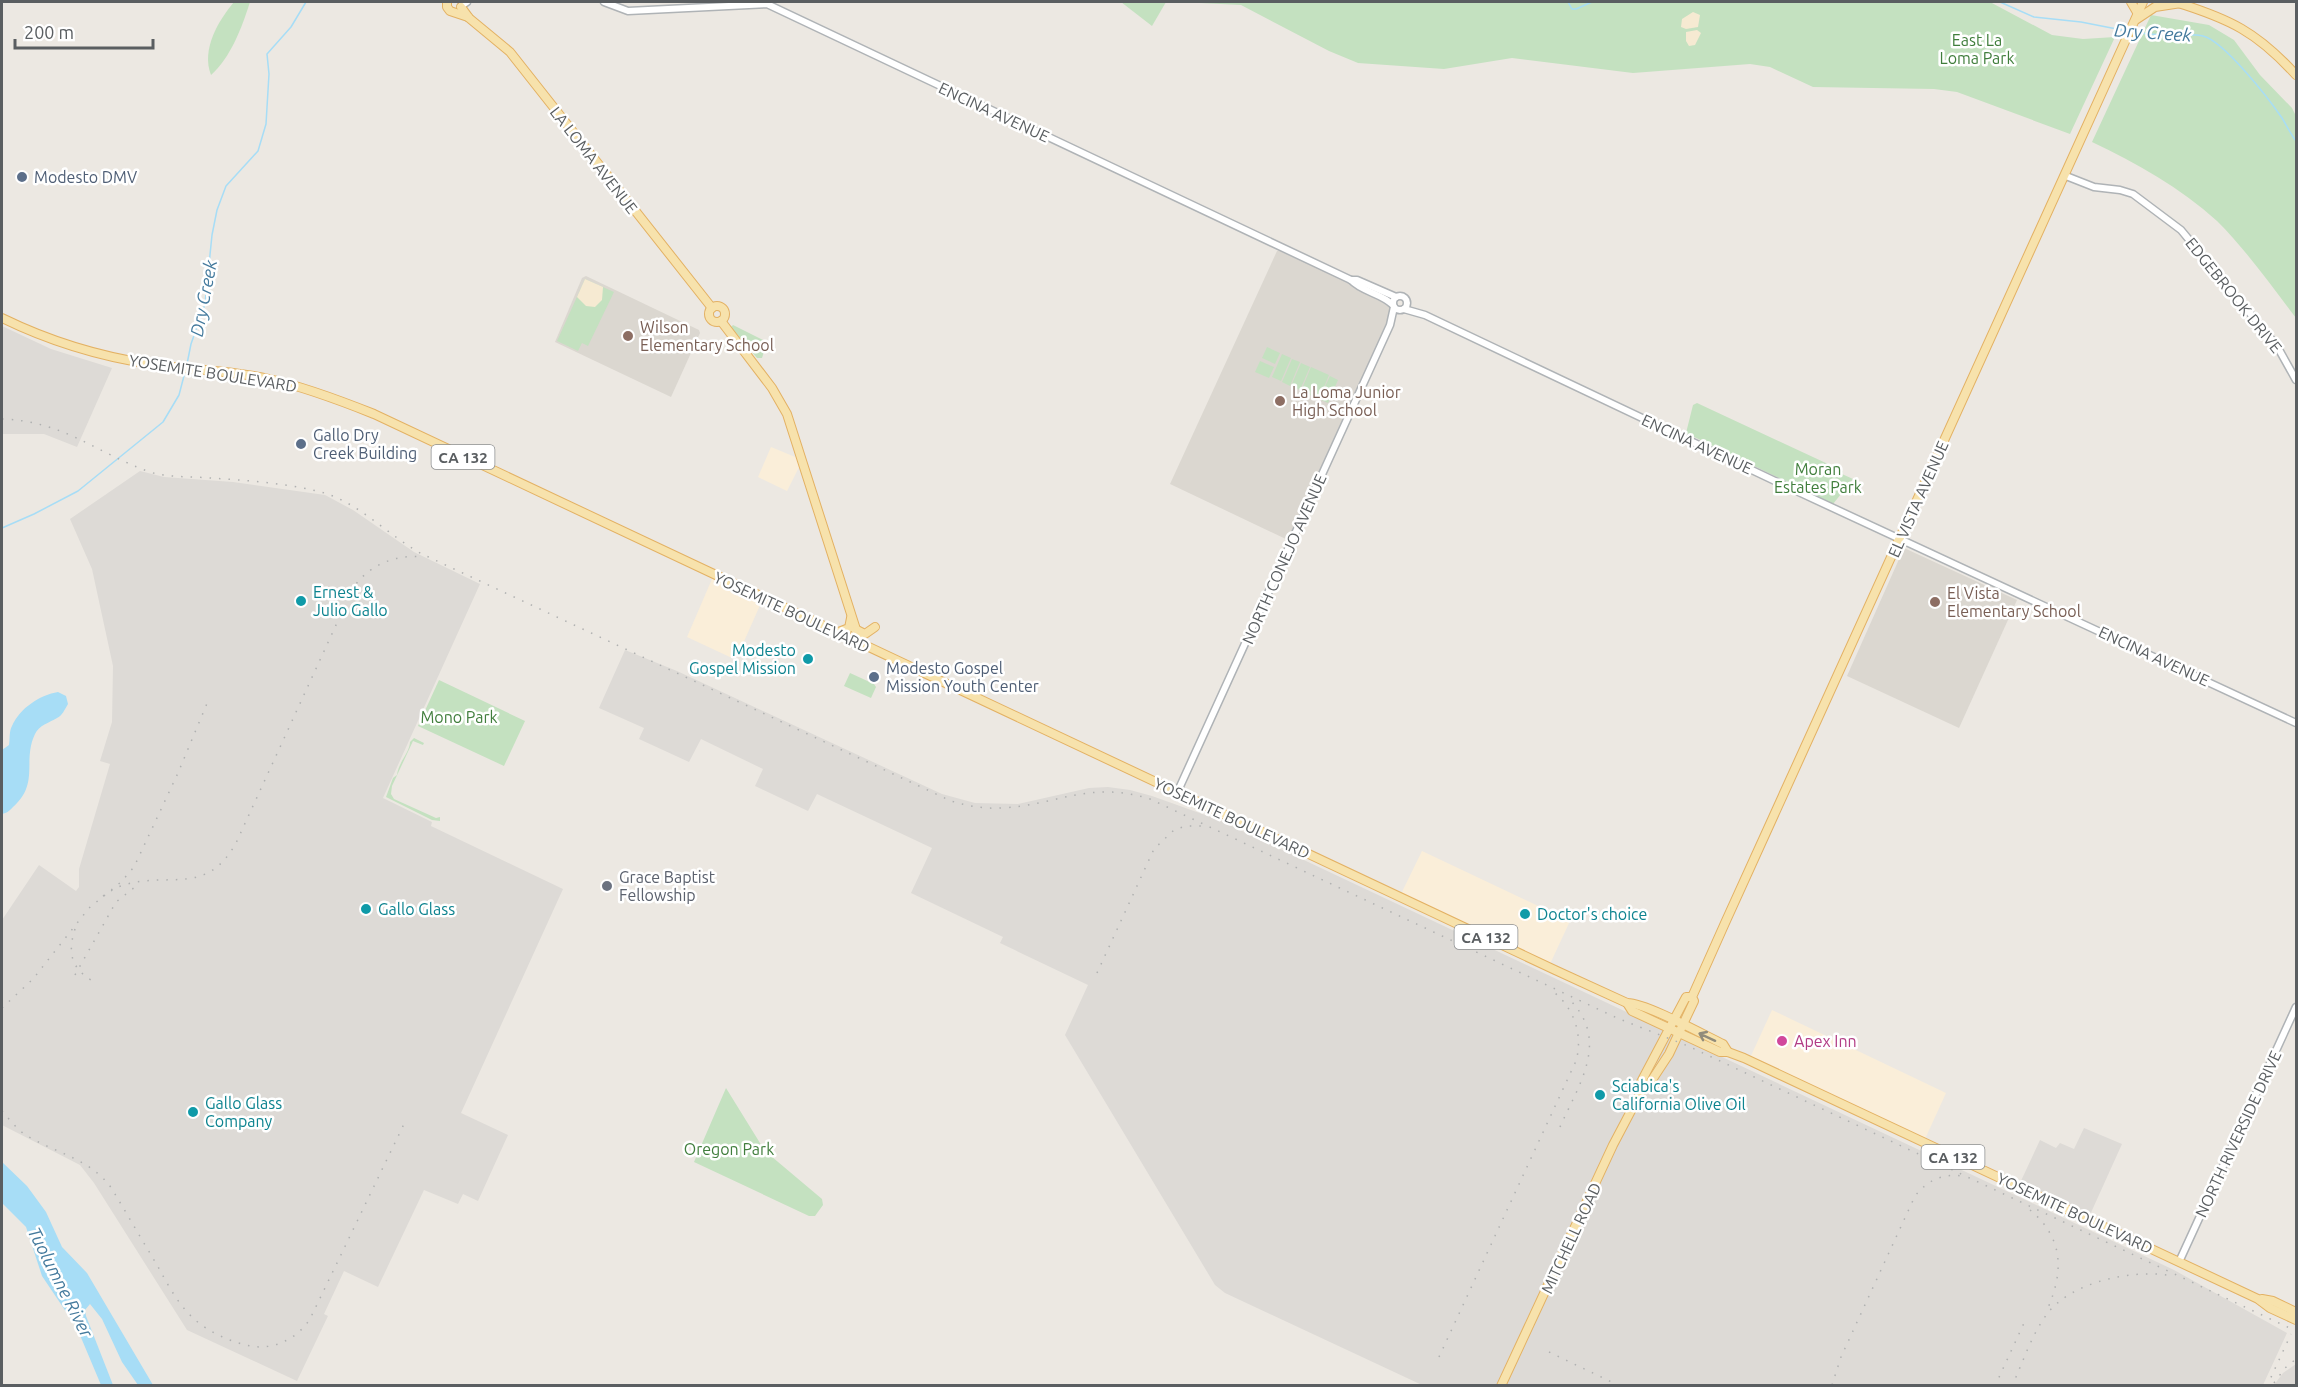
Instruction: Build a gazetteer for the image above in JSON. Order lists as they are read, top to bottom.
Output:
{
  "streets": {
    "main road": [
      "LA LOMA AVENUE",
      "YOSEMITE BOULEVARD",
      "CA 132",
      "EL VISTA AVENUE",
      "MITCHELL ROAD"
    ],
    "street": [
      "ENCINA AVENUE",
      "EDGEBROOK DRIVE",
      "NORTH CONEJO AVENUE",
      "NORTH RIVERSIDE DRIVE"
    ]
  },
  "crossings": [
    ["ENCINA AVENUE", "EL VISTA AVENUE"],
    ["ENCINA AVENUE", "NORTH CONEJO AVENUE"],
    ["EDGEBROOK DRIVE", "EL VISTA AVENUE"],
    ["YOSEMITE BOULEVARD", "EL VISTA AVENUE"],
    ["YOSEMITE BOULEVARD", "NORTH CONEJO AVENUE"],
    ["YOSEMITE BOULEVARD", "NORTH RIVERSIDE DRIVE"],
    ["YOSEMITE BOULEVARD", "MITCHELL ROAD"],
    ["EL VISTA AVENUE", "MITCHELL ROAD"]
  ],
  "water": ["Dry Creek", "Tuolumne River"],
  "parks": [
    "East La Loma Park",
    "Moran Estates Park",
    "Mono Park",
    "Oregon Park"
  ],
  "places": [
    "Modesto DMV",
    "Wilson Elementary School",
    "La Loma Junior High School",
    "Gallo Dry Creek Building",
    "Ernest & Julio Gallo",
    "El Vista Elementary School",
    "Modesto Gospel Mission",
    "Modesto Gospel Mission Youth Center",
    "Grace Baptist Fellowship",
    "Gallo Glass",
    "Doctor's choice",
    "Apex Inn",
    "Sciabica's California Olive Oil",
    "Gallo Glass Company"
  ],
  "scale_bar": "200 m"
}
